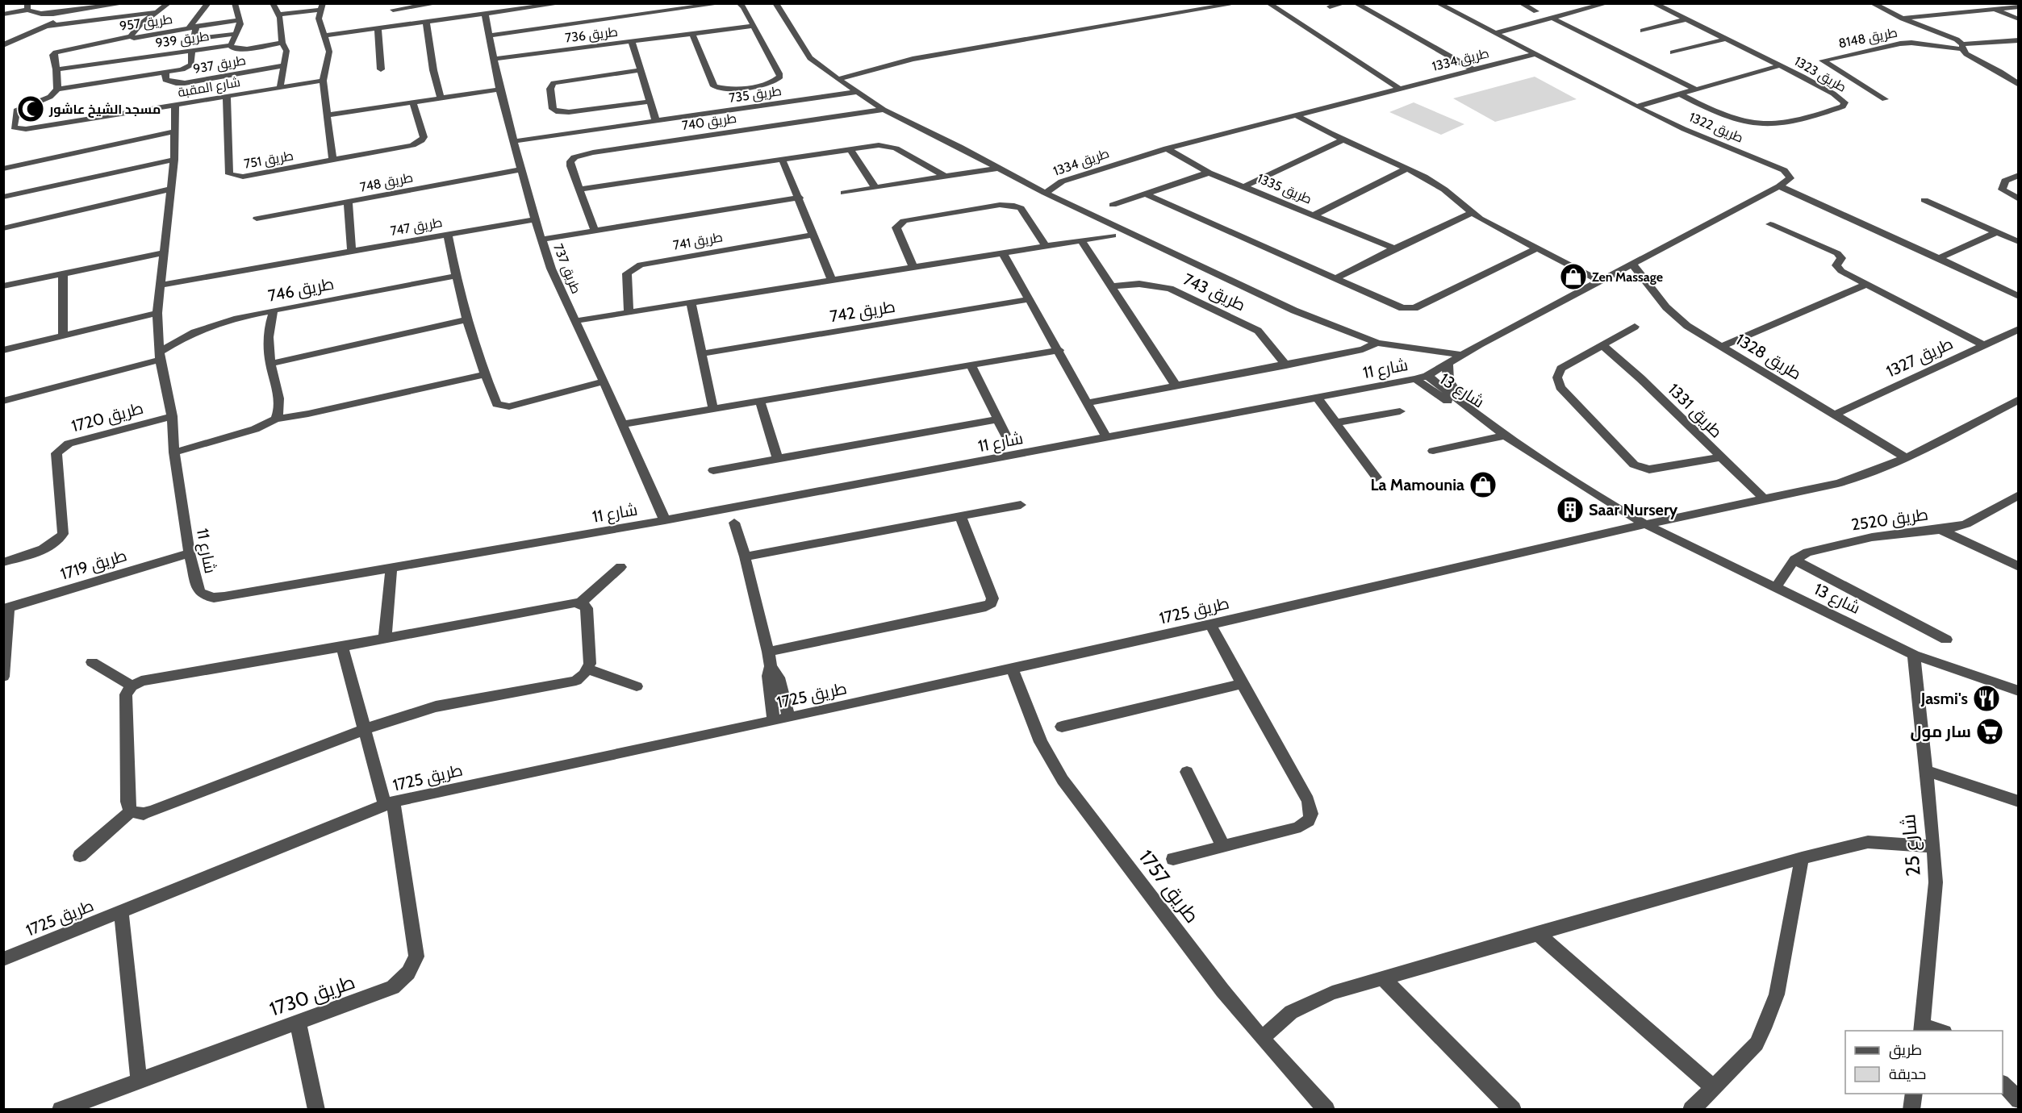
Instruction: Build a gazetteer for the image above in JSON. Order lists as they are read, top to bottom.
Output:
{
  "streets": {
    "street": [
      "طريق 957",
      "طريق 736",
      "طريق 8148",
      "طريق 939",
      "طريق 1334",
      "طريق 937",
      "طريق 1323",
      "شارع المقبة",
      "طريق 735",
      "طريق 740",
      "طريق 1322",
      "طريق 751",
      "طريق 748",
      "طريق 1335",
      "طريق 747",
      "طريق 741",
      "طريق 737",
      "طريق 746",
      "طريق 743",
      "طريق 742",
      "طريق 1328",
      "طريق 1327",
      "شارع 11",
      "شارع 13",
      "طريق 1331",
      "طريق 1720",
      "طريق 2520",
      "طريق 1719",
      "طريق 1725",
      "شارع 25",
      "طريق 1757",
      "طريق 1730"
    ]
  },
  "crossings": [
    ["طريق 957", "طريق 939"],
    ["طريق 736", "طريق 737"],
    ["طريق 939", "طريق 937"],
    ["طريق 1334", "طريق 1322"],
    ["طريق 1334", "طريق 1335"],
    ["طريق 937", "شارع المقبة"],
    ["شارع المقبة", "طريق 751"],
    ["شارع المقبة", "شارع 11"],
    ["طريق 735", "طريق 740"],
    ["طريق 735", "طريق 737"],
    ["طريق 748", "طريق 737"],
    ["طريق 747", "طريق 737"],
    ["طريق 747", "شارع 11"],
    ["طريق 737", "شارع 11"],
    ["طريق 746", "شارع 11"],
    ["طريق 1328", "طريق 1327"],
    ["شارع 11", "شارع 13"],
    ["شارع 11", "طريق 1720"],
    ["شارع 11", "طريق 1719"],
    ["شارع 13", "طريق 1725"],
    ["شارع 13", "شارع 25"],
    ["طريق 1725", "طريق 1757"],
    ["طريق 1725", "طريق 1730"]
  ],
  "places": {
    "mosque": ["مسجد الشيخ عاشور"],
    "shop": ["Zen Massage", "La Mamounia"],
    "building": ["Saar Nursery"],
    "restaurant": ["Jasmi's"],
    "supermarket": ["سار مول"]
  },
  "legend": ["طريق", "حديقة"]
}
